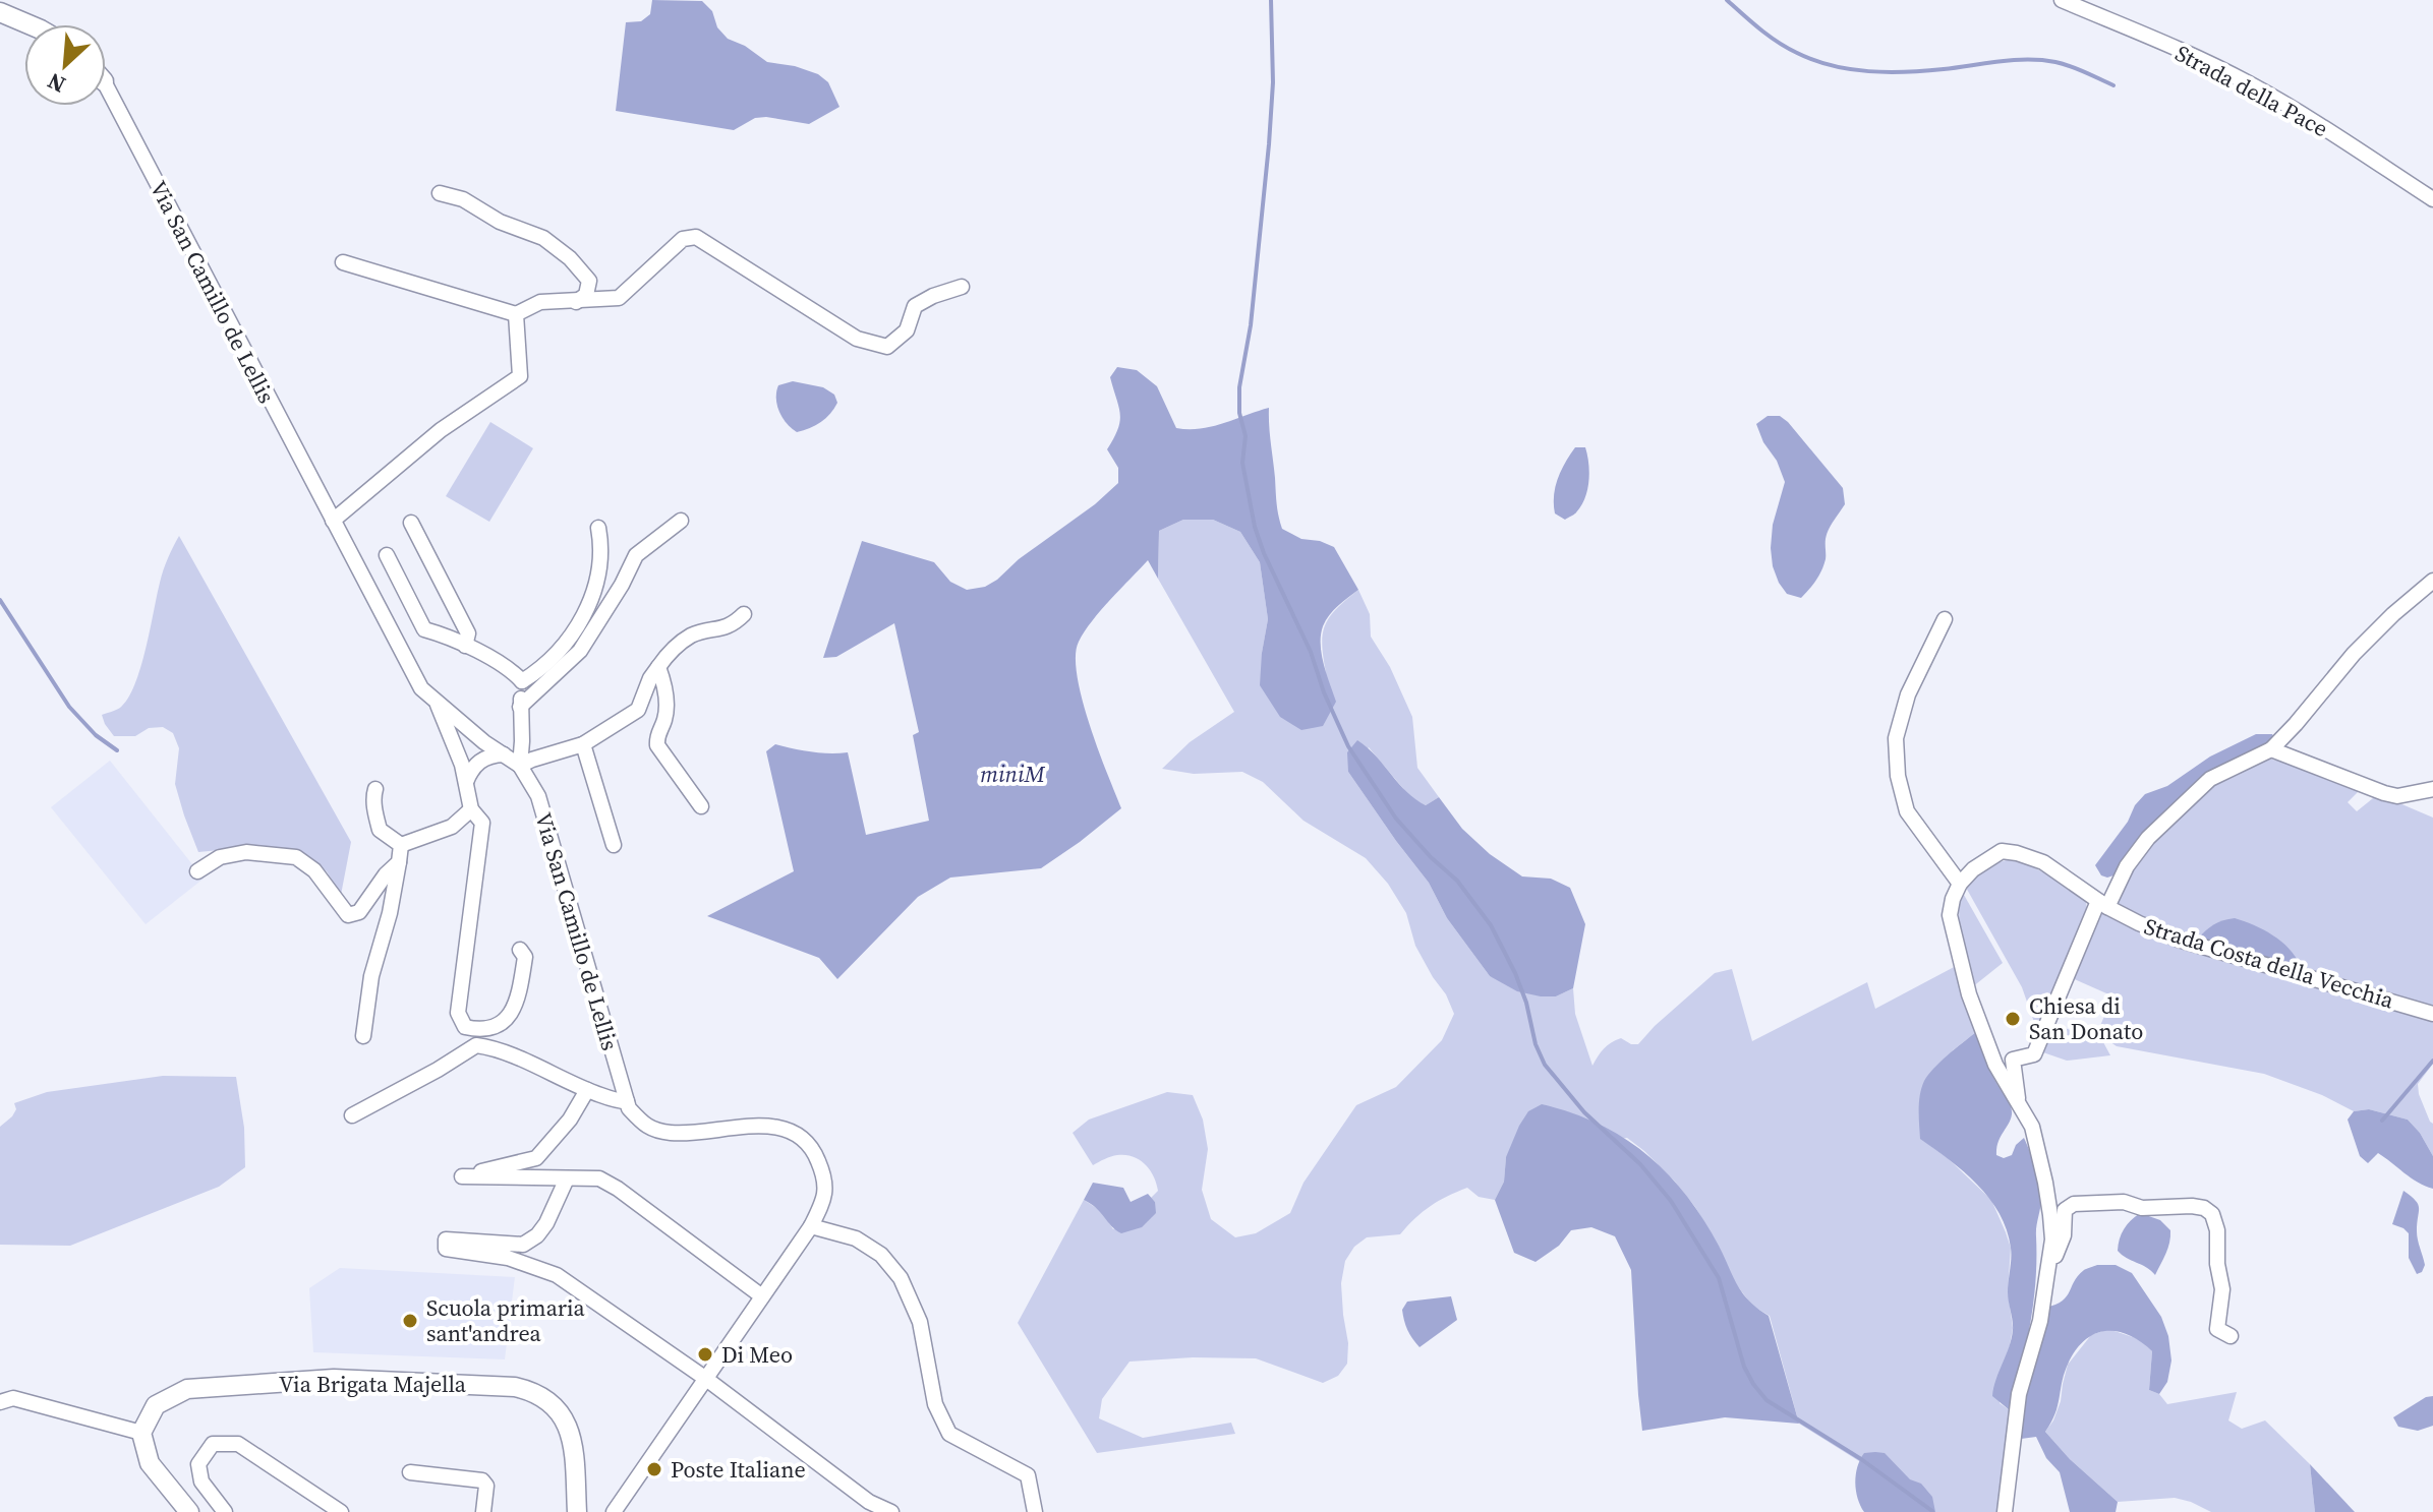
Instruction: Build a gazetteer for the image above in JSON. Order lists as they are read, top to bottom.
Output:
{
  "streets": {
    "main road": ["Via Brigata Majella"],
    "street": ["Strada della Pace", "Via San Camillo de Lellis", "Strada Costa della Vecchia"]
  },
  "parks": ["miniM"],
  "places": [
    "Chiesa di San Donato",
    "Scuola primaria sant'andrea",
    "Di Meo",
    "Poste Italiane"
  ],
  "north": "bottom left"
}
